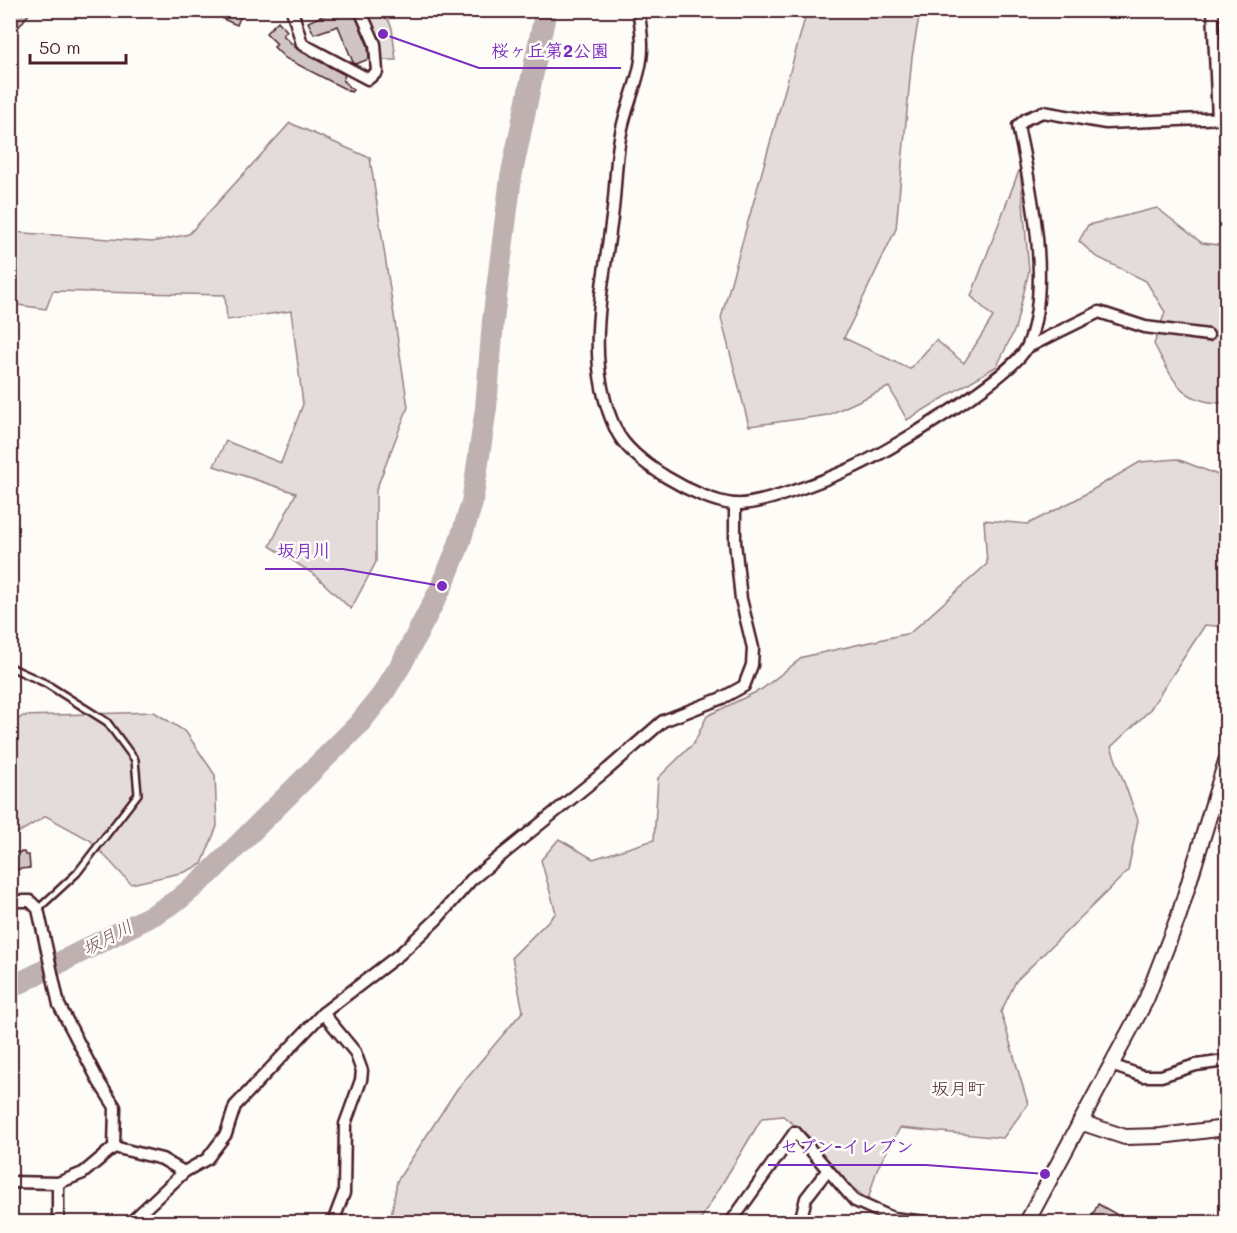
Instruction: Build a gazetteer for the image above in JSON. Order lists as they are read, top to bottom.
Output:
{
  "districts": ["坂月町"],
  "water": ["坂月川"],
  "places": ["桜ヶ丘第2公園", "坂月川", "セブン-イレブン"],
  "scale_bar": "50 m"
}
